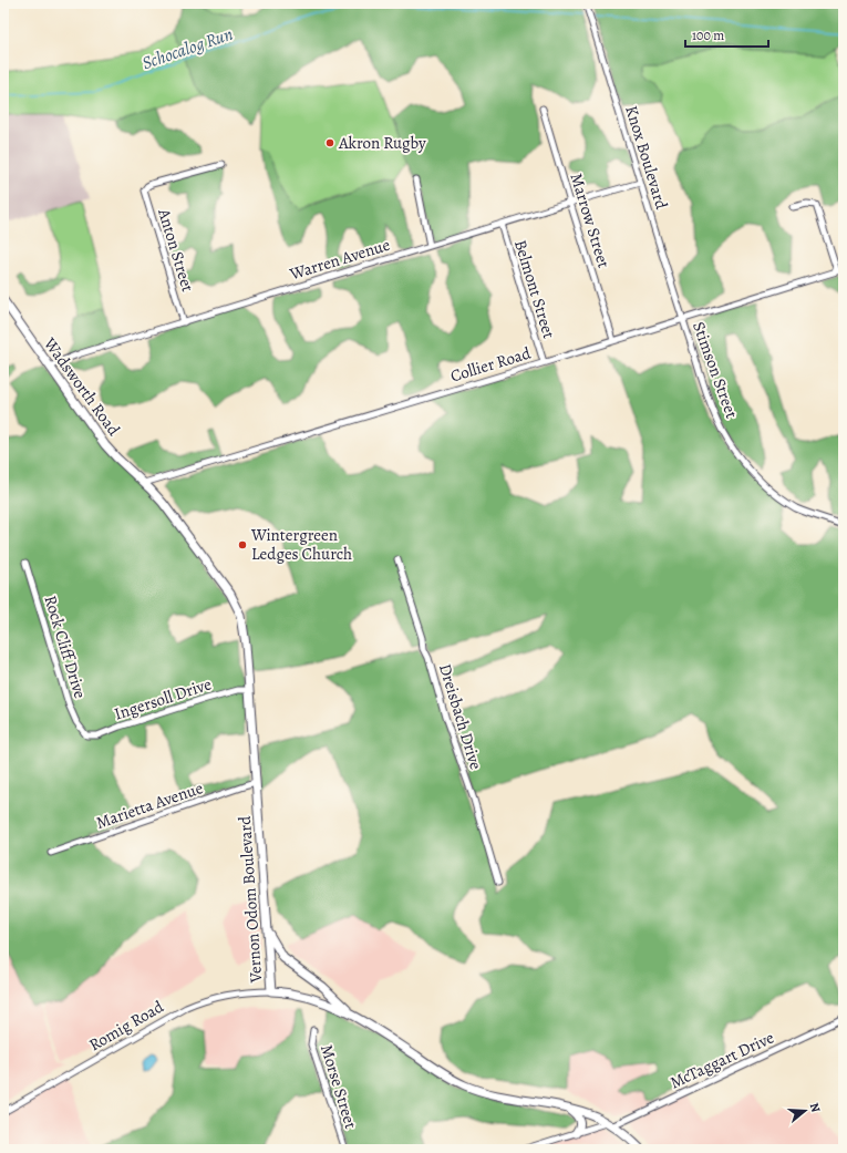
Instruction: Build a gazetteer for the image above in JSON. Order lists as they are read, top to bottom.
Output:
{
  "streets": {
    "main road": ["Wadsworth Road", "Vernon Odom Boulevard"],
    "street": [
      "Knox Boulevard",
      "Marrow Street",
      "Anton Street",
      "Warren Avenue",
      "Belmont Street",
      "Collier Road",
      "Stimson Street",
      "Rock Cliff Drive",
      "Ingersoll Drive",
      "Dreisbach Drive",
      "Marietta Avenue",
      "Romig Road",
      "McTaggart Drive",
      "Morse Street"
    ]
  },
  "crossings": [
    ["Knox Boulevard", "Warren Avenue"],
    ["Knox Boulevard", "Collier Road"],
    ["Knox Boulevard", "Stimson Street"],
    ["Marrow Street", "Warren Avenue"],
    ["Marrow Street", "Collier Road"],
    ["Anton Street", "Warren Avenue"],
    ["Warren Avenue", "Belmont Street"],
    ["Warren Avenue", "Wadsworth Road"],
    ["Belmont Street", "Collier Road"],
    ["Collier Road", "Stimson Street"],
    ["Collier Road", "Wadsworth Road"],
    ["Collier Road", "Vernon Odom Boulevard"],
    ["Wadsworth Road", "Vernon Odom Boulevard"],
    ["Rock Cliff Drive", "Ingersoll Drive"],
    ["Ingersoll Drive", "Vernon Odom Boulevard"],
    ["Marietta Avenue", "Vernon Odom Boulevard"],
    ["Vernon Odom Boulevard", "Romig Road"],
    ["Vernon Odom Boulevard", "McTaggart Drive"]
  ],
  "water": ["Schocalog Run"],
  "places": ["Akron Rugby", "Wintergreen Ledges Church"],
  "scale_bar": "100 m",
  "north": "right"
}
